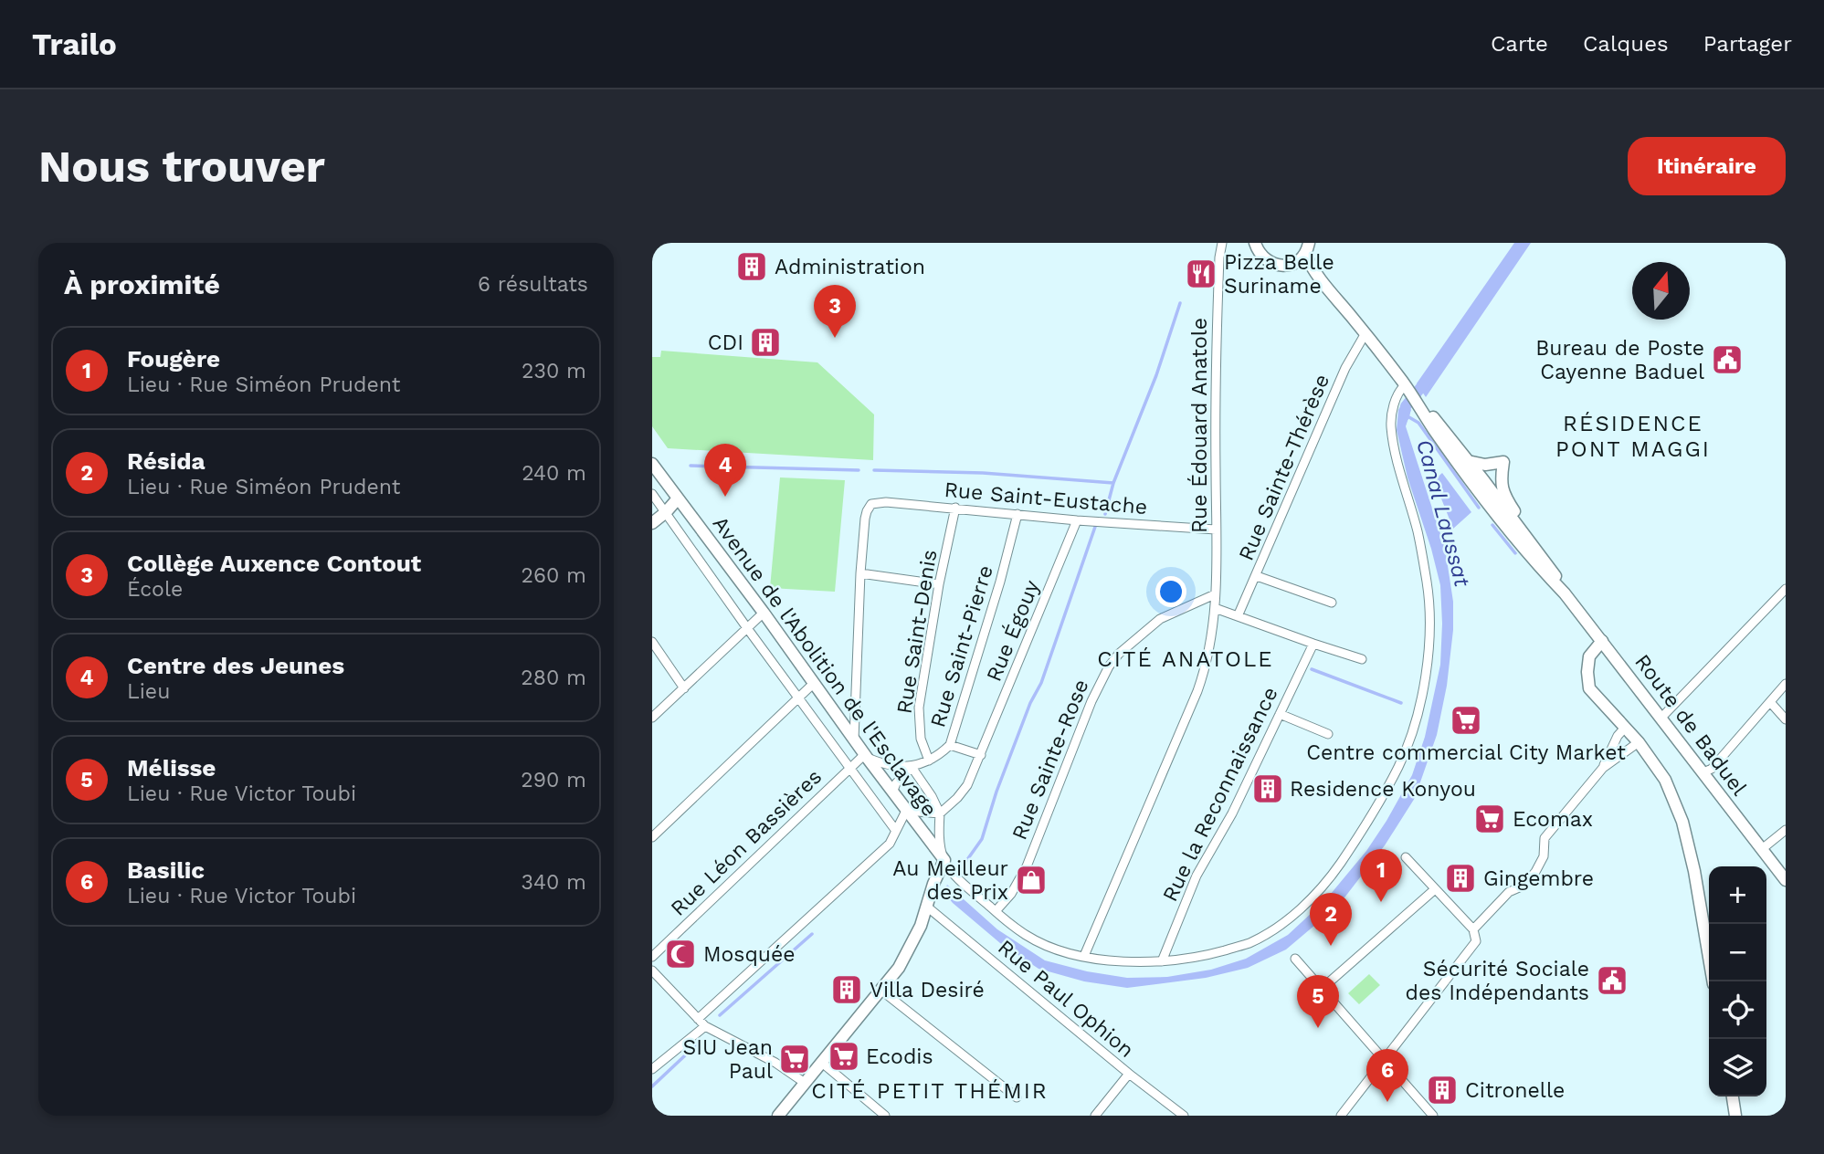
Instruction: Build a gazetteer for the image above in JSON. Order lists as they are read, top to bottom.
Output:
{
  "streets": {
    "main road": ["Avenue de l'Abolition de l'Esclavage", "Route de Baduel"],
    "street": [
      "Rue Édouard Anatole",
      "Rue Sainte-Thérèse",
      "Rue Saint-Eustache",
      "Rue Égouy",
      "Rue Saint-Denis",
      "Rue Saint-Pierre",
      "Rue Sainte-Rose",
      "Rue la Reconnaissance",
      "Rue Léon Bassières",
      "Rue Paul Ophion"
    ]
  },
  "crossings": [
    ["Rue Édouard Anatole", "Rue Saint-Eustache"],
    ["Rue Édouard Anatole", "Rue Sainte-Rose"],
    ["Rue Sainte-Thérèse", "Route de Baduel"],
    ["Rue Saint-Eustache", "Rue Égouy"],
    ["Rue Saint-Eustache", "Rue Saint-Denis"],
    ["Rue Saint-Eustache", "Rue Saint-Pierre"],
    ["Rue Saint-Denis", "Rue Saint-Pierre"],
    ["Rue Saint-Pierre", "Avenue de l'Abolition de l'Esclavage"],
    ["Rue Saint-Pierre", "Rue Léon Bassières"],
    ["Avenue de l'Abolition de l'Esclavage", "Rue Léon Bassières"]
  ],
  "districts": ["RÉSIDENCE PONT MAGGI", "CITÉ ANATOLE", "CITÉ PETIT THÉMIR"],
  "water": ["Canal Laussat"],
  "places": {
    "building": [
      "Administration",
      "CDI",
      "Residence Konyou",
      "Gingembre",
      "Villa Desiré",
      "Citronelle"
    ],
    "restaurant": ["Pizza Belle Suriname"],
    "public building": ["Bureau de Poste Cayenne Baduel", "Sécurité Sociale des Indépendants"],
    "supermarket": [
      "Centre commercial City Market",
      "Ecomax",
      "Ecodis",
      "SIU Jean Paul"
    ],
    "shop": ["Au Meilleur des Prix"],
    "mosque": ["Mosquée"]
  },
  "north": "top",
  "page": {
    "header": "Trailo",
    "nav": ["Carte", "Calques", "Partager"],
    "buttons": "Itinéraire",
    "title": "Nous trouver",
    "heading": ["À proximité", "6 résultats"],
    "pins": [
      "3",
      "4",
      "1",
      "2",
      "5",
      "6"
    ],
    "list": [
      {
        "mark": "1",
        "name": "Fougère",
        "note": "Lieu · Rue Siméon Prudent",
        "value": "230 m"
      },
      {
        "mark": "2",
        "name": "Résida",
        "note": "Lieu · Rue Siméon Prudent",
        "value": "240 m"
      },
      {
        "mark": "3",
        "name": "Collège Auxence Contout",
        "note": "École",
        "value": "260 m"
      },
      {
        "mark": "4",
        "name": "Centre des Jeunes",
        "note": "Lieu",
        "value": "280 m"
      },
      {
        "mark": "5",
        "name": "Mélisse",
        "note": "Lieu · Rue Victor Toubi",
        "value": "290 m"
      },
      {
        "mark": "6",
        "name": "Basilic",
        "note": "Lieu · Rue Victor Toubi",
        "value": "340 m"
      }
    ],
    "map_buttons": ["+", "−"]
  }
}
